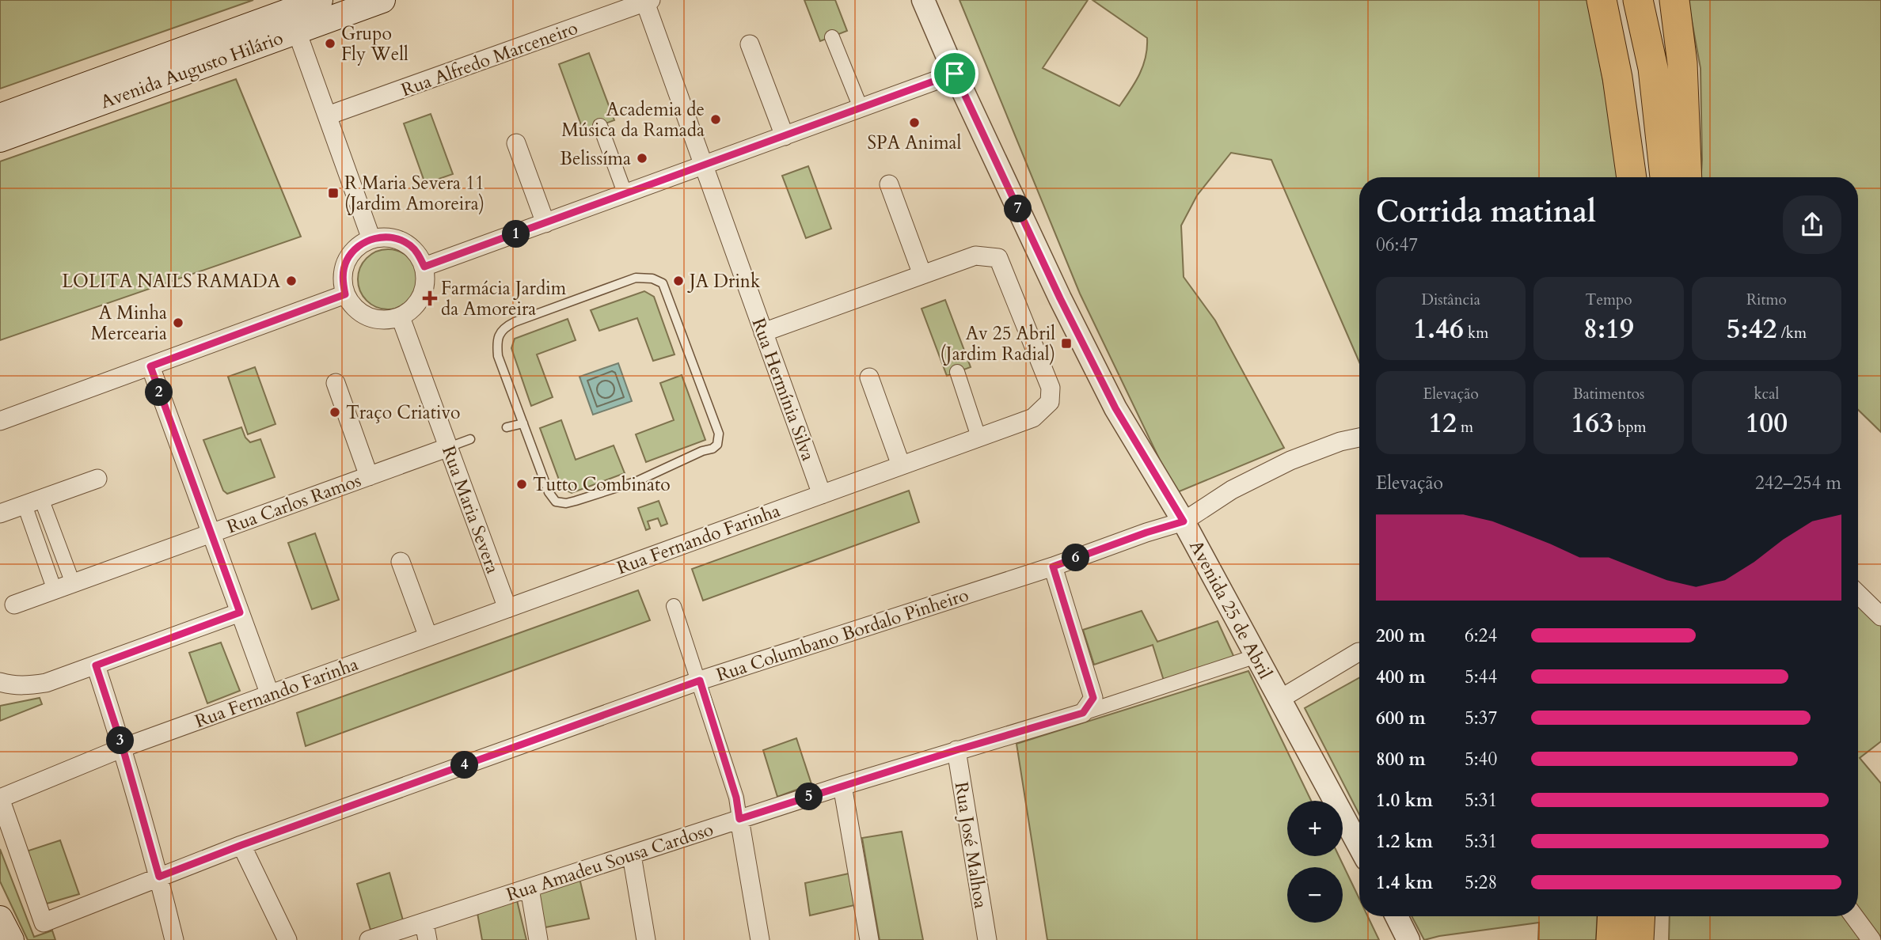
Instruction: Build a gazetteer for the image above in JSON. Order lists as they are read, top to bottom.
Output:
{
  "streets": {
    "main road": ["Avenida Augusto Hilário"],
    "street": [
      "Rua Alfredo Marceneiro",
      "Rua Hermínia Silva",
      "Rua Carlos Ramos",
      "Rua Maria Severa",
      "Rua Fernando Farinha",
      "Avenida 25 de Abril",
      "Rua Columbano Bordalo Pinheiro",
      "Rua José Malhoa",
      "Rua Amadeu Sousa Cardoso"
    ]
  },
  "crossings": [
    ["Rua Alfredo Marceneiro", "Rua Hermínia Silva"],
    ["Rua Hermínia Silva", "Rua Fernando Farinha"],
    ["Rua Carlos Ramos", "Rua Maria Severa"],
    ["Rua Maria Severa", "Rua Fernando Farinha"],
    ["Rua Fernando Farinha", "Rua Columbano Bordalo Pinheiro"],
    ["Avenida 25 de Abril", "Rua Columbano Bordalo Pinheiro"],
    ["Rua José Malhoa", "Rua Amadeu Sousa Cardoso"]
  ],
  "places": {
    "other": [
      "Grupo Fly Well",
      "Academia de Música da Ramada",
      "SPA Animal",
      "Belissíma",
      "LOLITA NAILS RAMADA",
      "JA Drink",
      "A Minha Mercearia",
      "Traço Criativo",
      "Tutto Combinato"
    ],
    "transit": ["R Maria Severa 11 (Jardim Amoreira)", "Av 25 Abril (Jardim Radial)"],
    "health": ["Farmácia Jardim da Amoreira"]
  },
  "page": {
    "heading": ["Corrida matinal", "06:47"],
    "pins": [
      "7",
      "1",
      "2",
      "6",
      "3",
      "4",
      "5"
    ],
    "stats": [
      ["Distância", "1.46 km"],
      ["Tempo", "8:19"],
      ["Ritmo", "5:42 /km"],
      ["Elevação", "12 m"],
      ["Batimentos", "163 bpm"],
      ["kcal", "100"]
    ],
    "chart": ["Elevação", "242–254 m"],
    "list": [
      {
        "name": "200 m",
        "note": "6:24"
      },
      {
        "name": "400 m",
        "note": "5:44"
      },
      {
        "name": "600 m",
        "note": "5:37"
      },
      {
        "name": "800 m",
        "note": "5:40"
      },
      {
        "name": "1.0 km",
        "note": "5:31"
      },
      {
        "name": "1.2 km",
        "note": "5:31"
      },
      {
        "name": "1.4 km",
        "note": "5:28"
      }
    ],
    "map_buttons": ["+", "−"]
  }
}
